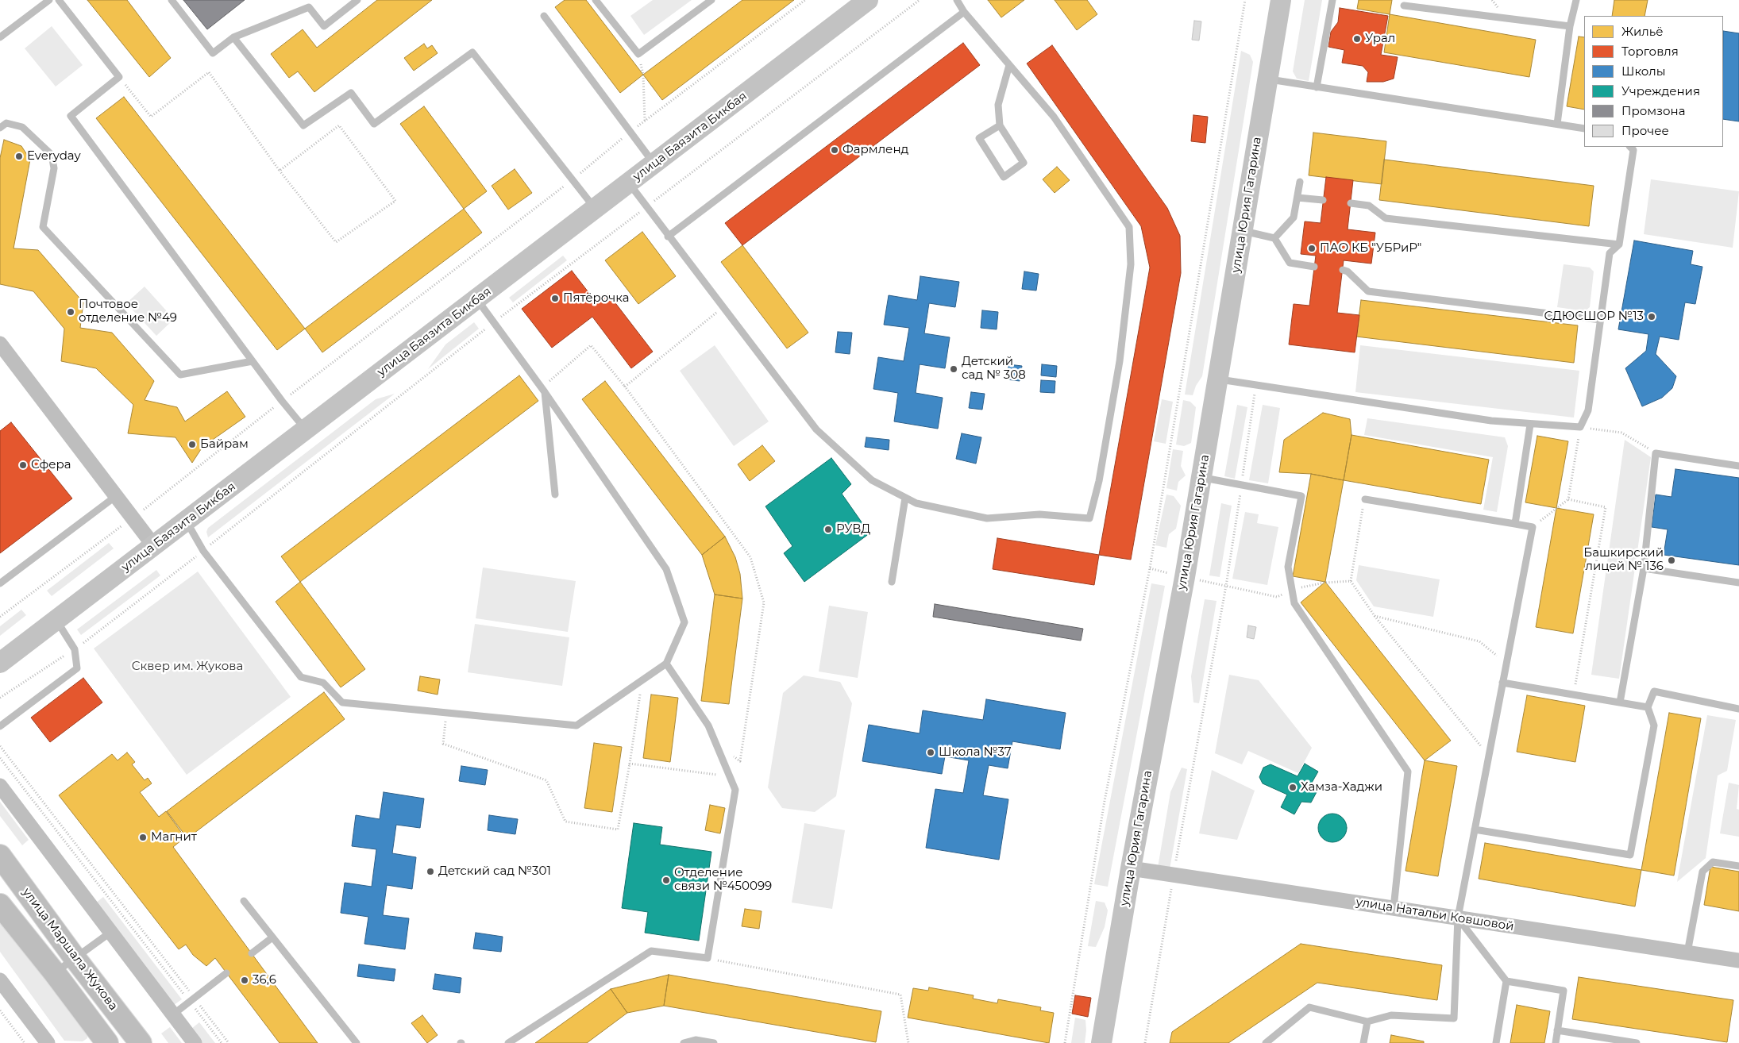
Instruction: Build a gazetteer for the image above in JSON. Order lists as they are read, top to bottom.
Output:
{
  "streets": {
    "main road": ["улица Баязита Бикбая", "улица Юрия Гагарина", "улица Маршала Жукова"],
    "street": ["улица Натальи Ковшовой"]
  },
  "crossings": [
    ["улица Юрия Гагарина", "улица Натальи Ковшовой"]
  ],
  "parks": ["Сквер им. Жукова"],
  "places": [
    "Урал",
    "Фармленд",
    "Everyday",
    "ПАО КБ \"УБРиР\"",
    "Пятёрочка",
    "Почтовое отделение №49",
    "СДЮСШОР №13",
    "Детский сад № 308",
    "Байрам",
    "Сфера",
    "РУВД",
    "Башкирский лицей № 136",
    "Школа №37",
    "Хамза-Хаджи",
    "Магнит",
    "Детский сад №301",
    "Отделение связи №450099",
    "36,6"
  ],
  "legend": [
    "Жильё",
    "Торговля",
    "Школы",
    "Учреждения",
    "Промзона",
    "Прочее"
  ]
}
